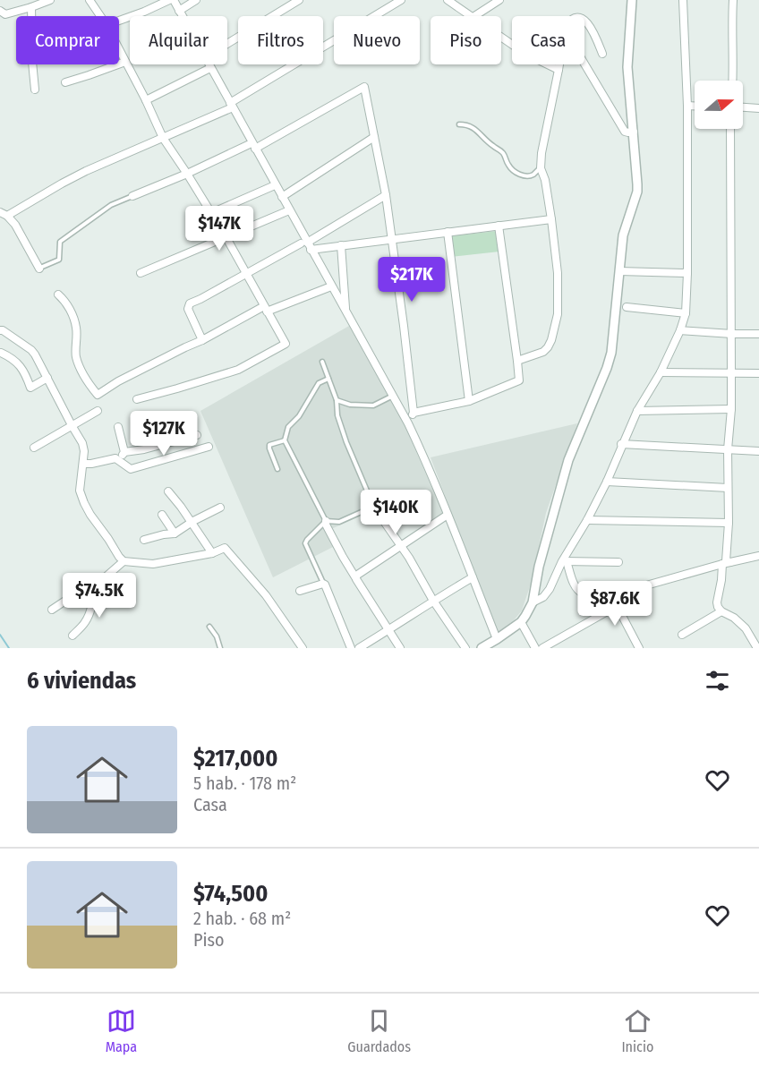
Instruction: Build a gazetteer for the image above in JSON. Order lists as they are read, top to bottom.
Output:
{
  "north": "right",
  "page": {
    "chip": [
      "Comprar",
      "Alquilar",
      "Filtros",
      "Nuevo",
      "Piso",
      "Casa"
    ],
    "price": [
      "$147K",
      "$217K",
      "$127K",
      "$140K",
      "$74.5K",
      "$87.6K"
    ],
    "heading": "6 viviendas",
    "list": [
      {
        "name": "$217,000",
        "note": "5 hab. · 178 m² · Casa"
      },
      {
        "name": "$74,500",
        "note": "2 hab. · 68 m² · Piso"
      }
    ],
    "tabs": ["Mapa", "Guardados", "Inicio"]
  }
}
